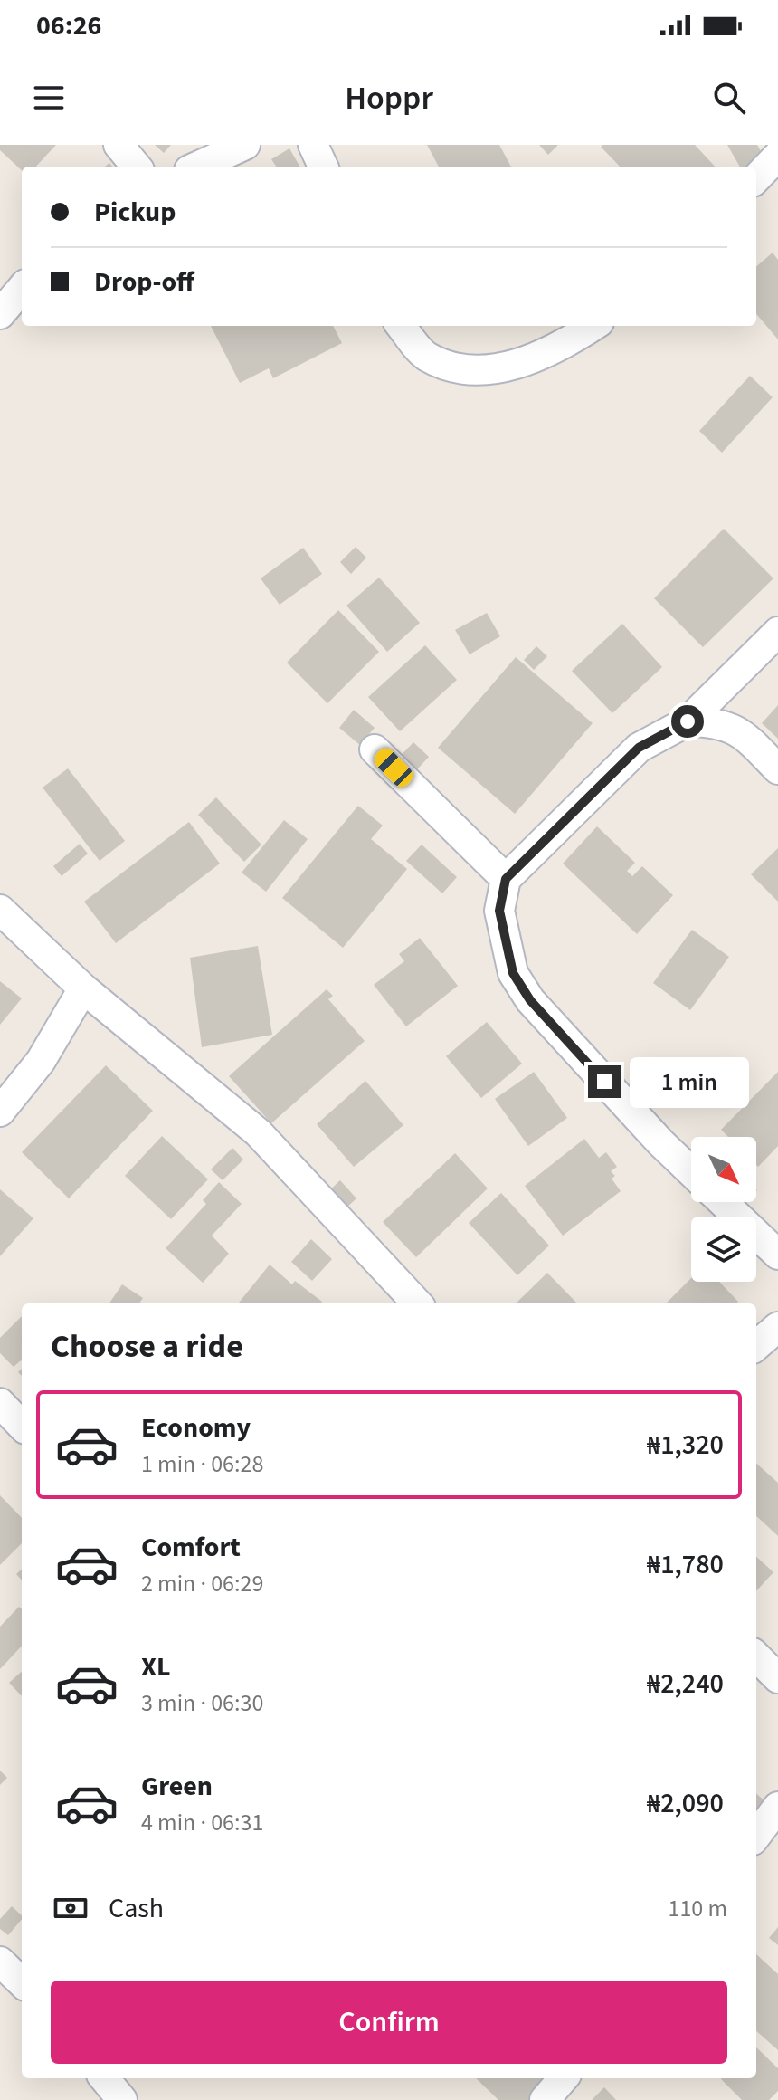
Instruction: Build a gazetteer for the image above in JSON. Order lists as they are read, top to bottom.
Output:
{
  "north": "bottom right",
  "page": {
    "status": "06:26",
    "header": "Hoppr",
    "banner": ["Pickup", "Drop-off"],
    "bubble": "1 min",
    "heading": "Choose a ride",
    "list": [
      {
        "name": "Economy",
        "note": "1 min · 06:28",
        "value": "₦1,320"
      },
      {
        "name": "Comfort",
        "note": "2 min · 06:29",
        "value": "₦1,780"
      },
      {
        "name": "XL",
        "note": "3 min · 06:30",
        "value": "₦2,240"
      },
      {
        "name": "Green",
        "note": "4 min · 06:31",
        "value": "₦2,090"
      }
    ],
    "pay": ["Cash", "110 m"],
    "buttons": "Confirm"
  }
}
